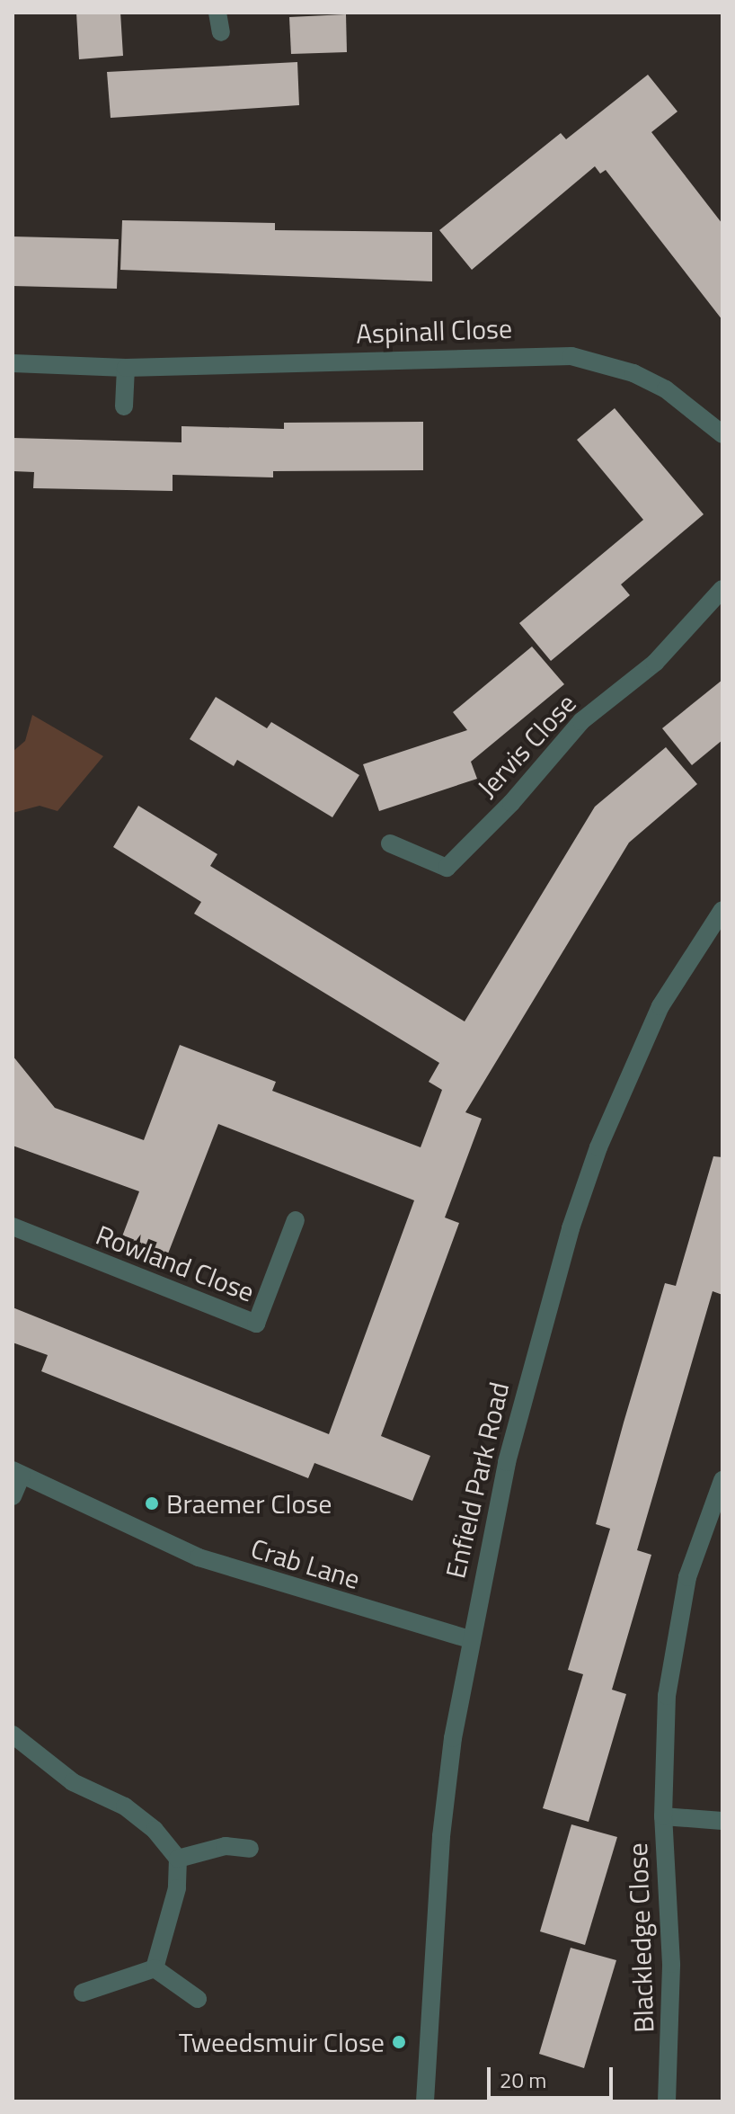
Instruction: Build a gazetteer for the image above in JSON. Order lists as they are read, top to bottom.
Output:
{
  "streets": {
    "street": [
      "Aspinall Close",
      "Jervis Close",
      "Rowland Close",
      "Enfield Park Road",
      "Crab Lane",
      "Blackledge Close"
    ]
  },
  "crossings": [
    ["Enfield Park Road", "Crab Lane"]
  ],
  "places": ["Braemer Close", "Tweedsmuir Close"],
  "scale_bar": "20 m"
}
